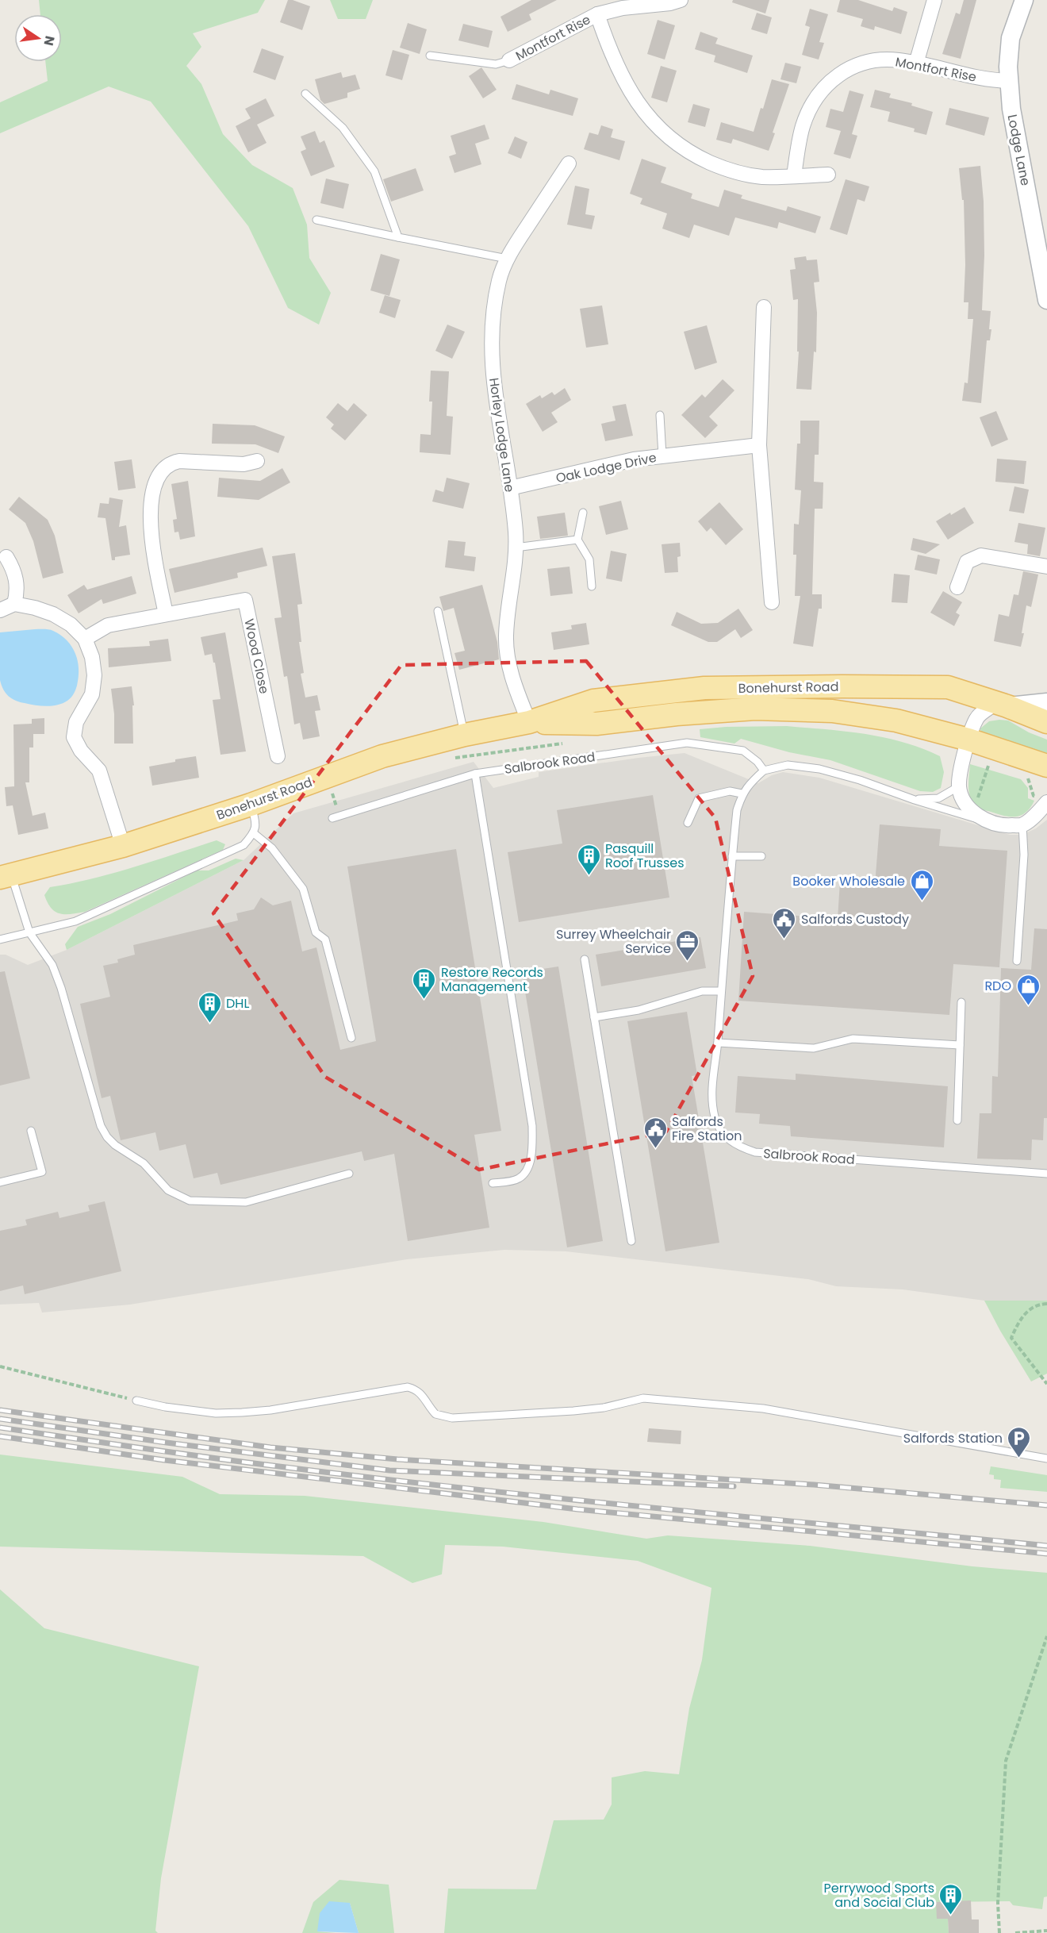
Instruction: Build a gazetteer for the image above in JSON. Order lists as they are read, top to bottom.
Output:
{
  "streets": {
    "main road": ["Bonehurst Road"],
    "street": [
      "Montfort Rise",
      "Lodge Lane",
      "Horley Lodge Lane",
      "Oak Lodge Drive",
      "Wood Close"
    ],
    "lane": ["Salbrook Road"]
  },
  "crossings": [
    ["Montfort Rise", "Lodge Lane"],
    ["Horley Lodge Lane", "Oak Lodge Drive"],
    ["Horley Lodge Lane", "Bonehurst Road"]
  ],
  "places": {
    "building": [
      "Pasquill Roof Trusses",
      "Restore Records Management",
      "DHL",
      "Perrywood Sports and Social Club"
    ],
    "shop": ["Booker Wholesale", "RDO"],
    "public building": ["Salfords Custody", "Salfords Fire Station"],
    "office": ["Surrey Wheelchair Service"],
    "parking": ["Salfords Station"]
  },
  "north": "right"
}
